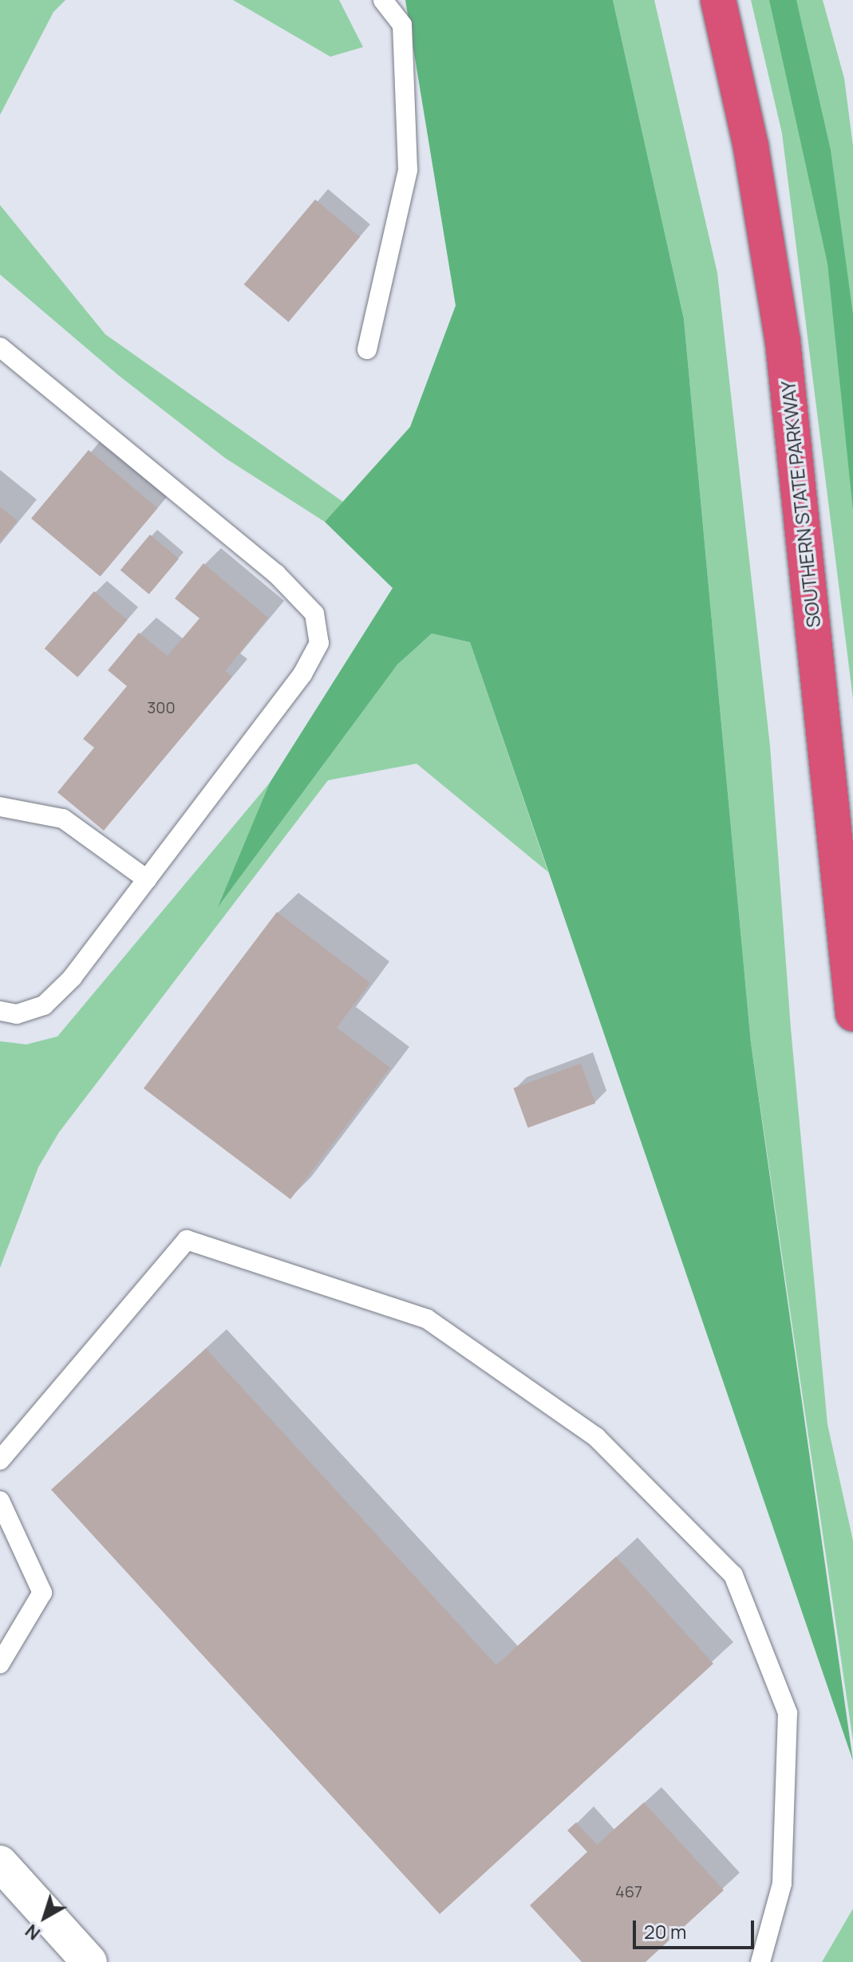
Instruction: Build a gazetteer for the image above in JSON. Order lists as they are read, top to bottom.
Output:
{
  "streets": {
    "highway": ["SOUTHERN STATE PARKWAY"]
  },
  "house_numbers": ["300", "467"],
  "scale_bar": "20 m",
  "north": "bottom left"
}
